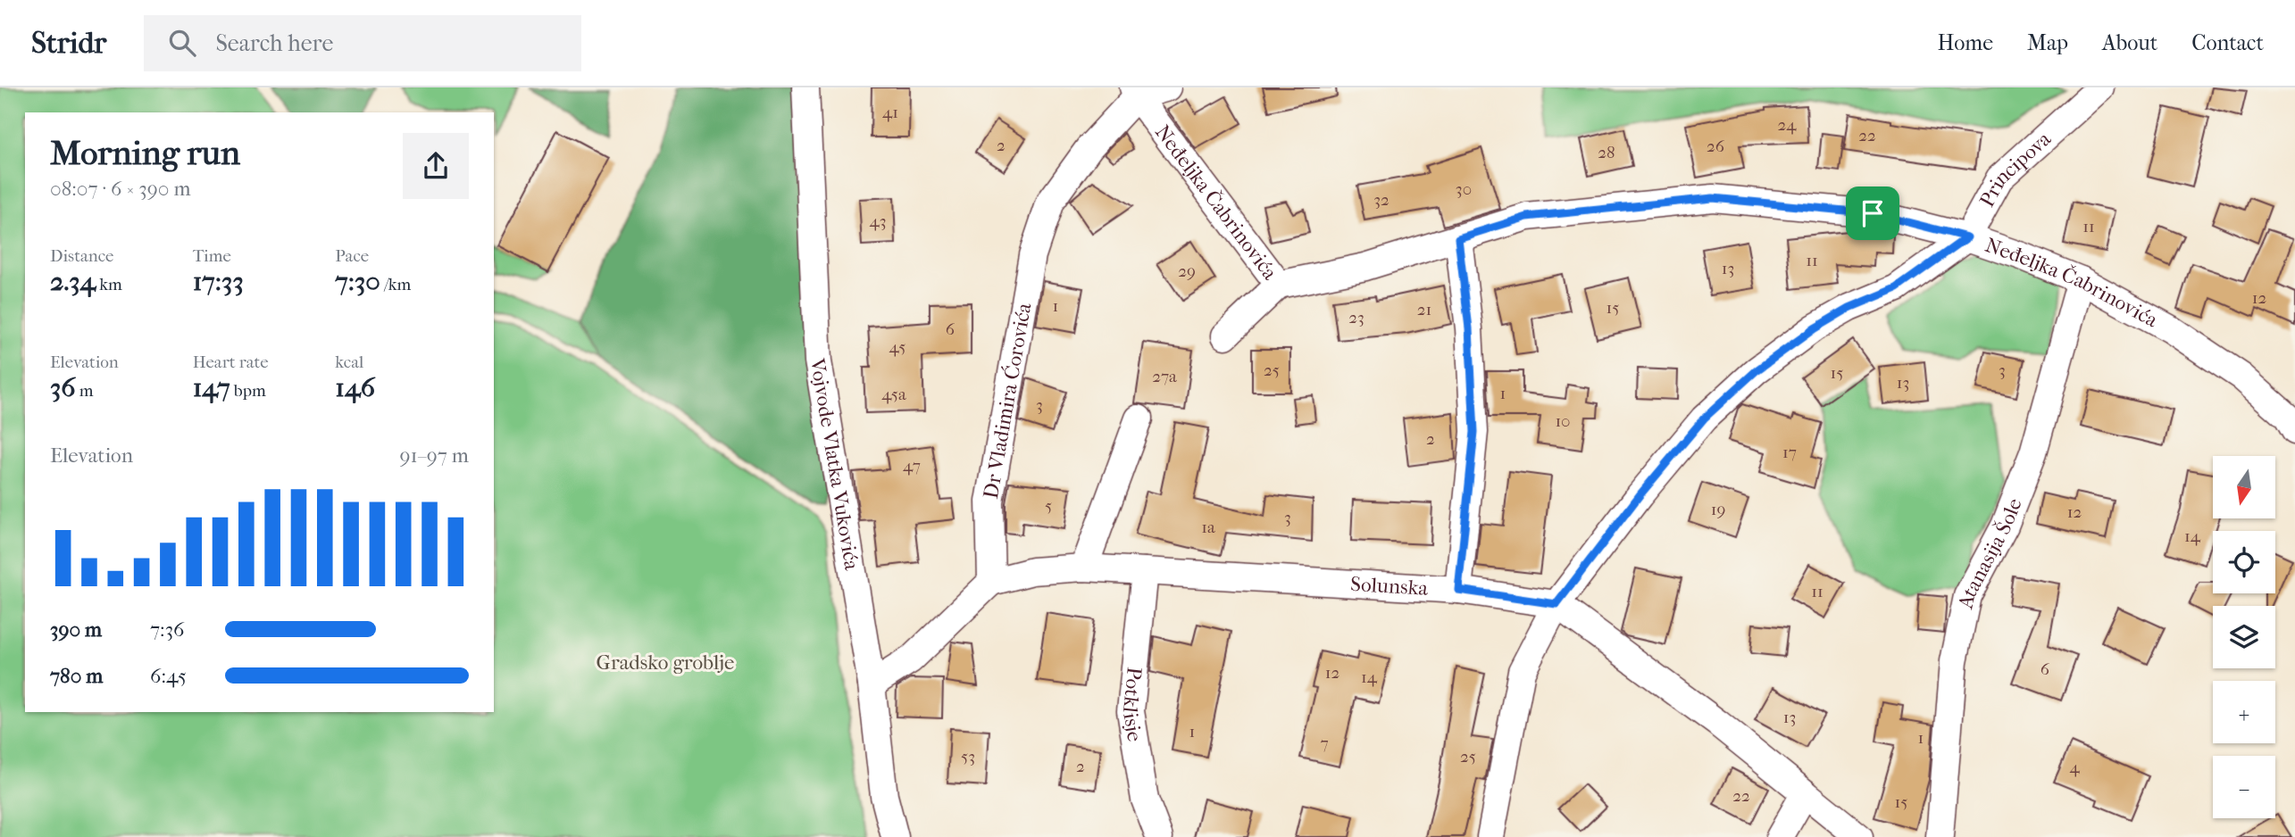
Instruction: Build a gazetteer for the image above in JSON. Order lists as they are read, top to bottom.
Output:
{
  "streets": {
    "street": [
      "Principova",
      "Neđeljka Čabrinovića",
      "Dr Vladimira Ćorovića",
      "Vojvode Vlatka Vukovića",
      "Atanasija Šole",
      "Solunska",
      "Potklisje"
    ]
  },
  "crossings": [
    ["Principova", "Neđeljka Čabrinovića"],
    ["Principova", "Solunska"],
    ["Neđeljka Čabrinovića", "Dr Vladimira Ćorovića"],
    ["Neđeljka Čabrinovića", "Atanasija Šole"],
    ["Dr Vladimira Ćorovića", "Solunska"],
    ["Solunska", "Potklisje"]
  ],
  "parks": ["Gradsko groblje"],
  "house_numbers": [
    "41",
    "24",
    "22",
    "2",
    "26",
    "28",
    "30",
    "32",
    "43",
    "11",
    "11",
    "13",
    "29",
    "12",
    "1",
    "15",
    "21",
    "23",
    "6",
    "45",
    "25",
    "3",
    "15",
    "27a",
    "13",
    "1",
    "45a",
    "3",
    "10",
    "2",
    "17",
    "47",
    "5",
    "19",
    "12",
    "3",
    "1a",
    "14",
    "11",
    "6",
    "12",
    "14",
    "13",
    "1",
    "1",
    "7",
    "53",
    "25",
    "2",
    "4",
    "22",
    "15"
  ],
  "north": "bottom",
  "page": {
    "header": "Stridr",
    "search": "Search here",
    "nav": [
      "Home",
      "Map",
      "About",
      "Contact"
    ],
    "heading": ["Morning run", "08:07 · 6 × 390 m"],
    "stats": [
      ["Distance", "2.34 km"],
      ["Time", "17:33"],
      ["Pace", "7:30 /km"],
      ["Elevation", "36 m"],
      ["Heart rate", "147 bpm"],
      ["kcal", "146"]
    ],
    "chart": ["Elevation", "91–97 m"],
    "map_buttons": ["+", "−"],
    "list": [
      {
        "name": "390 m",
        "note": "7:36"
      },
      {
        "name": "780 m",
        "note": "6:45"
      }
    ]
  }
}
